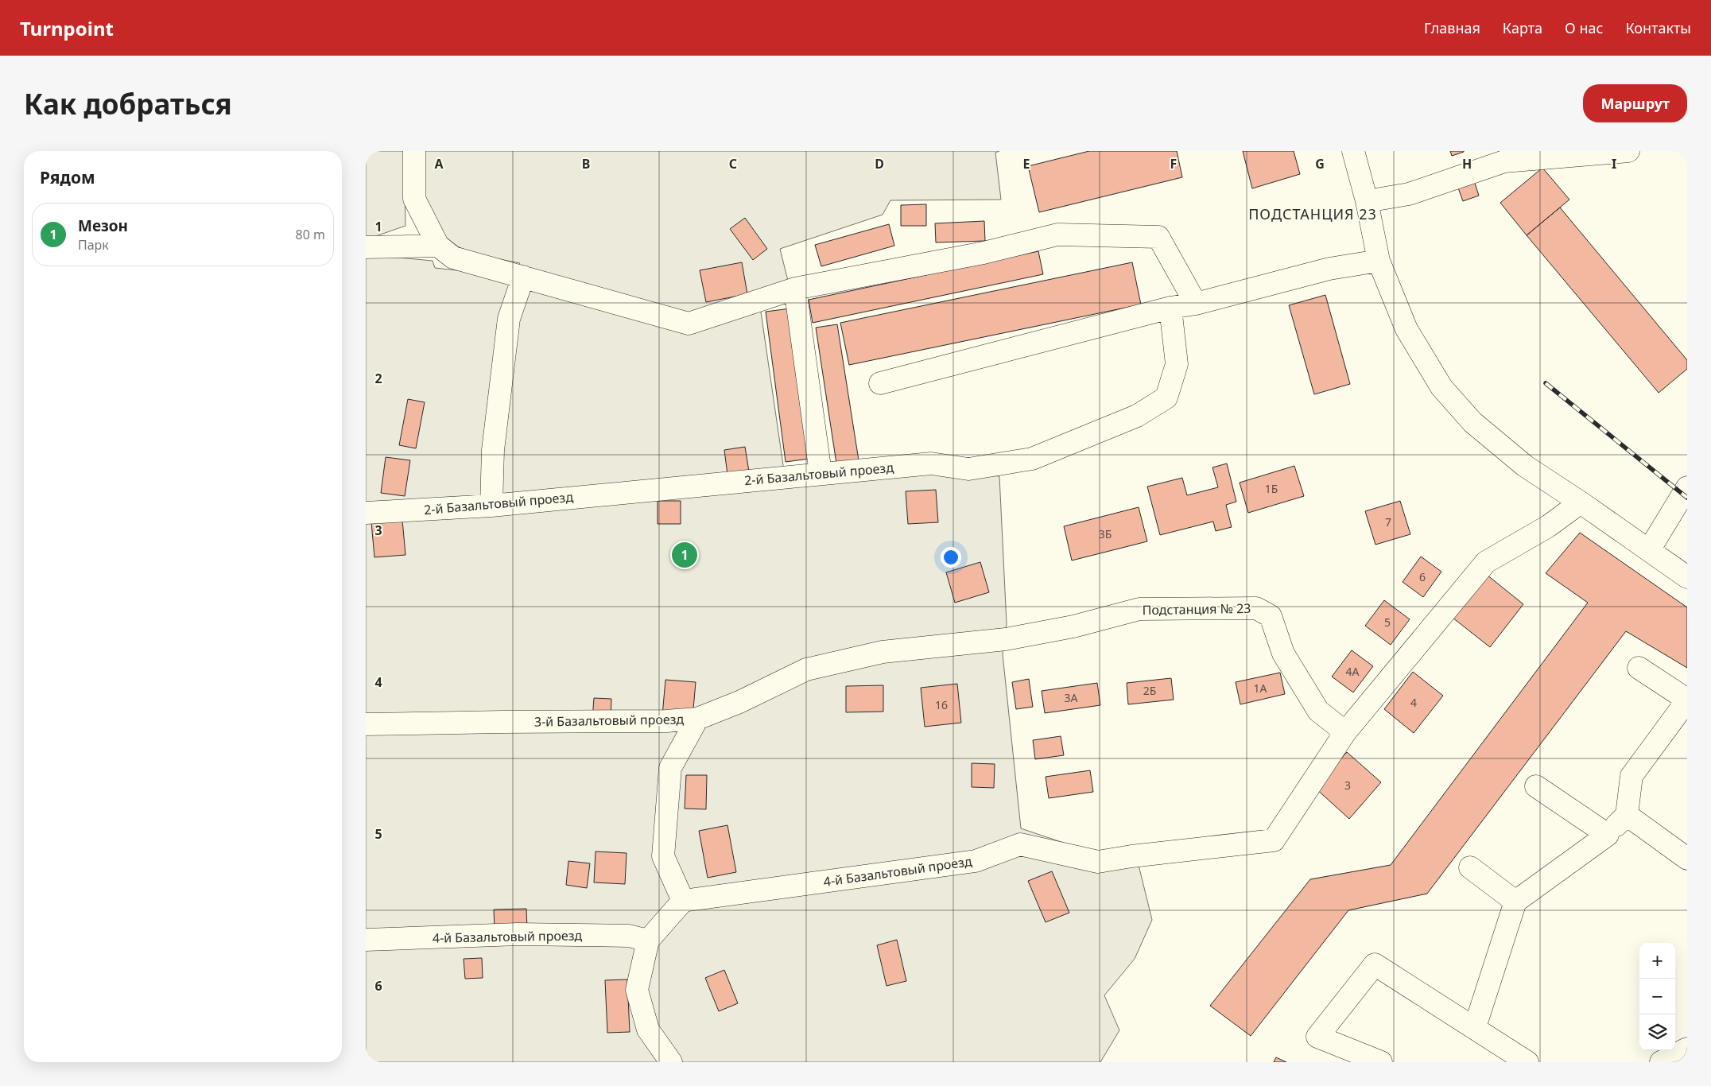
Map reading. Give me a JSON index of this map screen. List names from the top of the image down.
{
  "streets": {
    "street": [
      "2-й Базальтовый проезд",
      "Подстанция № 23",
      "3-й Базальтовый проезд",
      "4-й Базальтовый проезд"
    ]
  },
  "crossings": [
    ["Подстанция № 23", "3-й Базальтовый проезд"],
    ["Подстанция № 23", "4-й Базальтовый проезд"]
  ],
  "districts": ["ПОДСТАНЦИЯ 23"],
  "house_numbers": [
    "1Б",
    "7",
    "3Б",
    "6",
    "5",
    "4А",
    "1А",
    "2Б",
    "3А",
    "4",
    "16",
    "3"
  ],
  "page": {
    "header": "Turnpoint",
    "nav": [
      "Главная",
      "Карта",
      "О нас",
      "Контакты"
    ],
    "buttons": "Маршрут",
    "title": "Как добраться",
    "heading": "Рядом",
    "list": [
      {
        "mark": "1",
        "name": "Мезон",
        "note": "Парк",
        "value": "80 m"
      }
    ],
    "pins": "1",
    "map_buttons": ["+", "−"]
  },
  "grid": {
    "columns": [
      "A",
      "B",
      "C",
      "D",
      "E",
      "F",
      "G",
      "H",
      "I"
    ],
    "rows": [
      "1",
      "2",
      "3",
      "4",
      "5",
      "6"
    ]
  }
}
